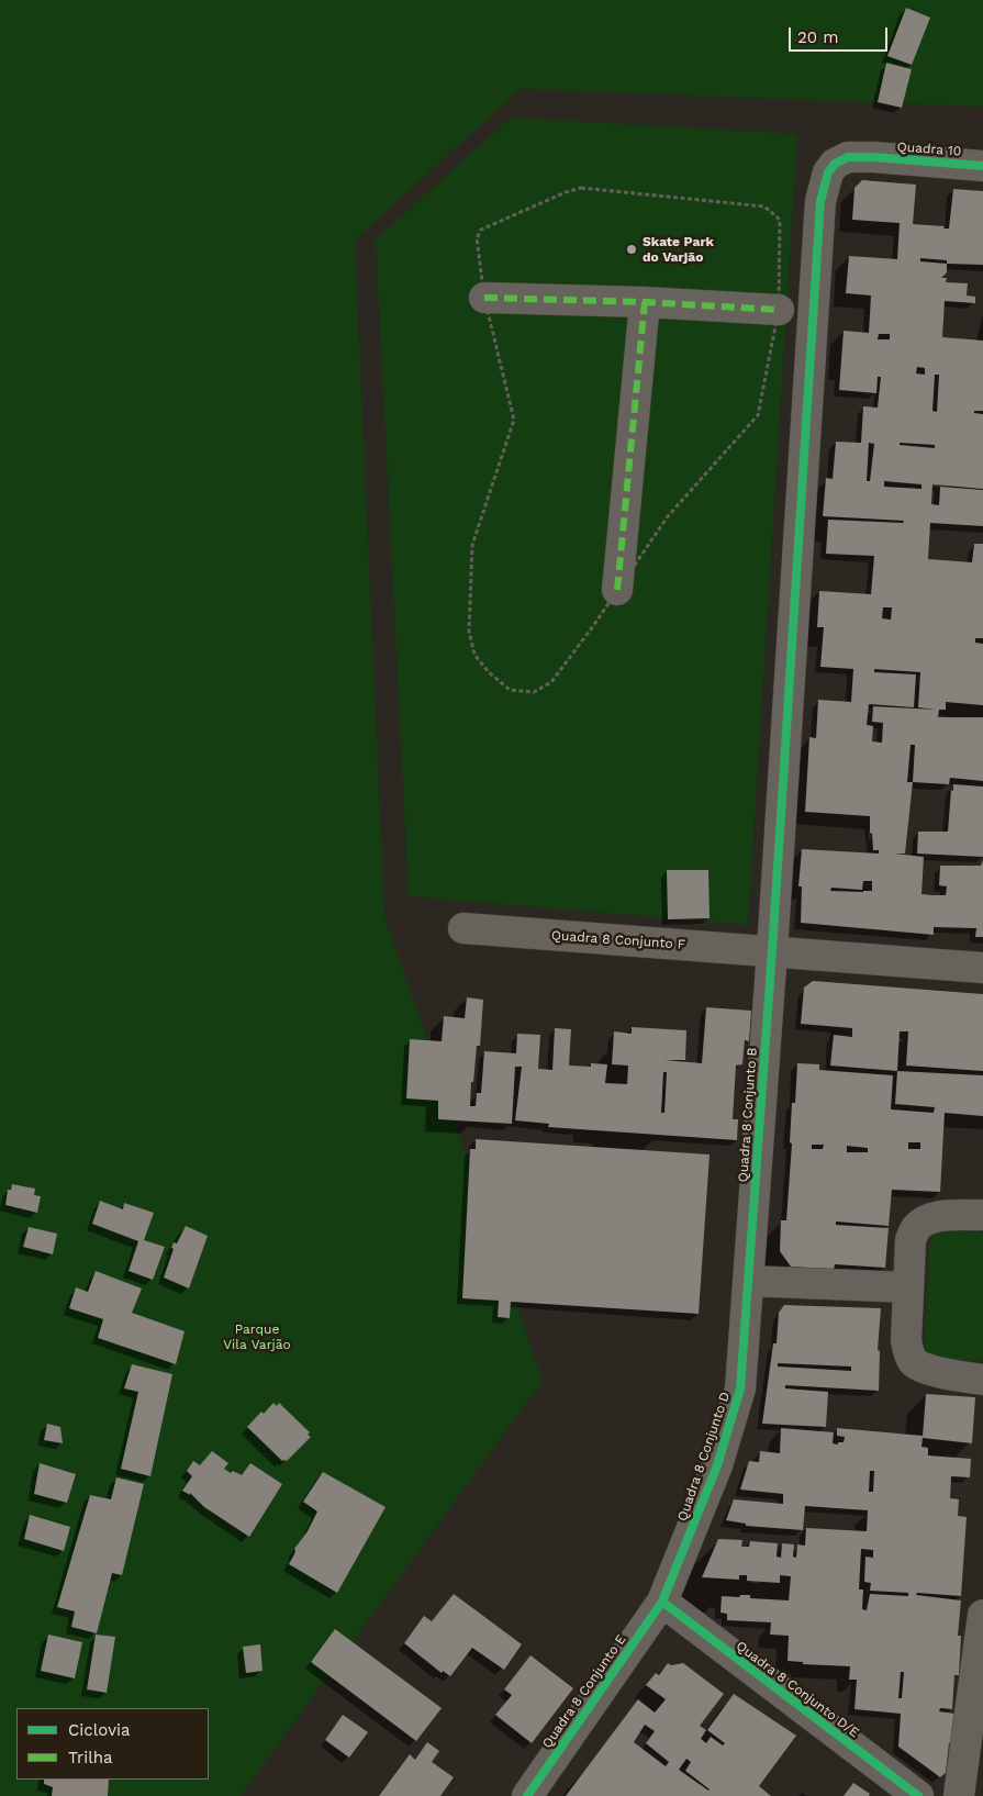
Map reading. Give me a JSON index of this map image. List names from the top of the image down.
{
  "streets": {
    "street": [
      "Quadra 10",
      "Quadra 8 Conjunto F",
      "Quadra 8 Conjunto B",
      "Quadra 8 Conjunto D",
      "Quadra 8 Conjunto D/E",
      "Quadra 8 Conjunto E"
    ]
  },
  "crossings": [
    ["Quadra 10", "Quadra 8 Conjunto F"],
    ["Quadra 10", "Quadra 8 Conjunto B"],
    ["Quadra 8 Conjunto F", "Quadra 8 Conjunto B"],
    ["Quadra 8 Conjunto B", "Quadra 8 Conjunto D"],
    ["Quadra 8 Conjunto D", "Quadra 8 Conjunto D/E"],
    ["Quadra 8 Conjunto D", "Quadra 8 Conjunto E"],
    ["Quadra 8 Conjunto D/E", "Quadra 8 Conjunto E"]
  ],
  "parks": ["Parque Vila Varjão"],
  "places": ["Skate Park do Varjão"],
  "legend": ["Ciclovia", "Trilha"],
  "scale_bar": "20 m"
}
